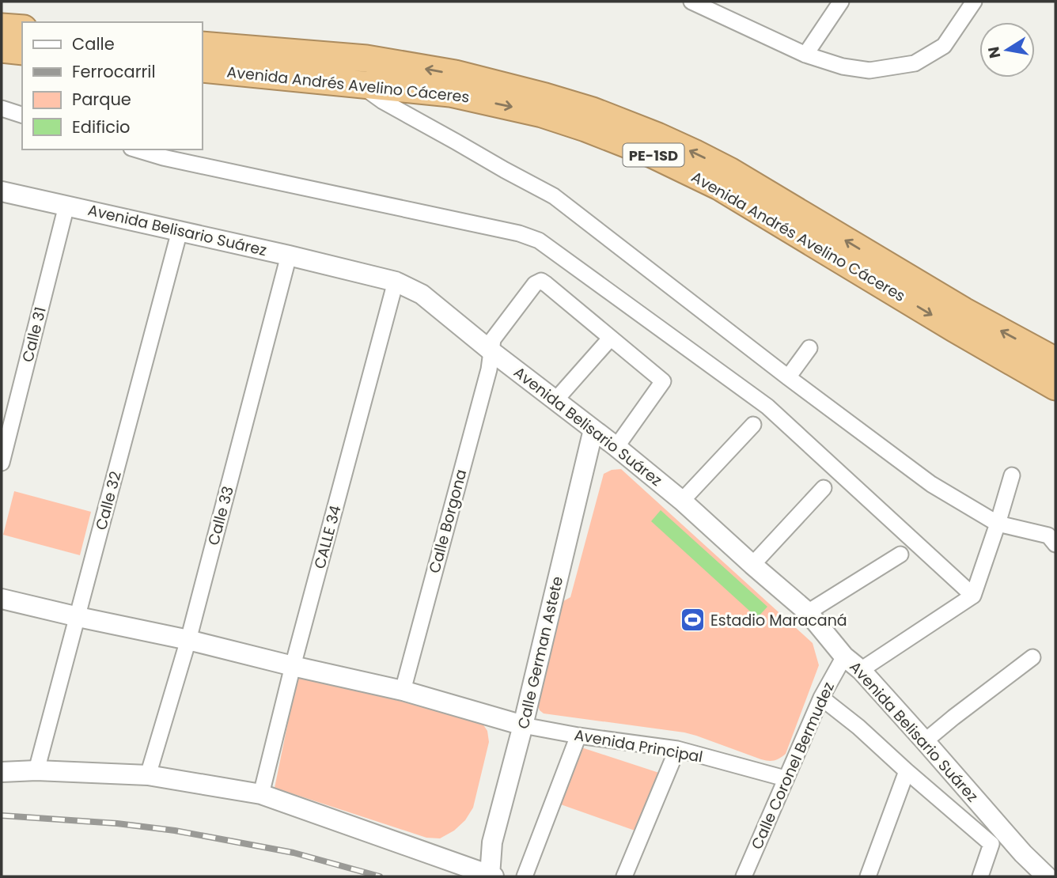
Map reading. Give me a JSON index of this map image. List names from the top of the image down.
{
  "streets": {
    "highway": ["Avenida Andrés Avelino Cáceres", "PE-1SD"],
    "street": [
      "Avenida Belisario Suárez",
      "Calle 31",
      "Calle 32",
      "Calle 33",
      "Calle Borgona",
      "CALLE 34",
      "Calle German Astete",
      "Avenida Principal",
      "Calle Coronel Bermudez"
    ]
  },
  "crossings": [
    ["Avenida Belisario Suárez", "Calle 31"],
    ["Avenida Belisario Suárez", "Calle 32"],
    ["Avenida Belisario Suárez", "Calle 33"],
    ["Avenida Belisario Suárez", "Calle Borgona"],
    ["Avenida Belisario Suárez", "CALLE 34"],
    ["Avenida Belisario Suárez", "Calle German Astete"],
    ["Avenida Belisario Suárez", "Calle Coronel Bermudez"],
    ["Calle German Astete", "Avenida Principal"],
    ["Avenida Principal", "Calle Coronel Bermudez"]
  ],
  "places": {
    "sports": ["Estadio Maracaná"]
  },
  "legend": [
    "Calle",
    "Ferrocarril",
    "Parque",
    "Edificio"
  ],
  "north": "left"
}
